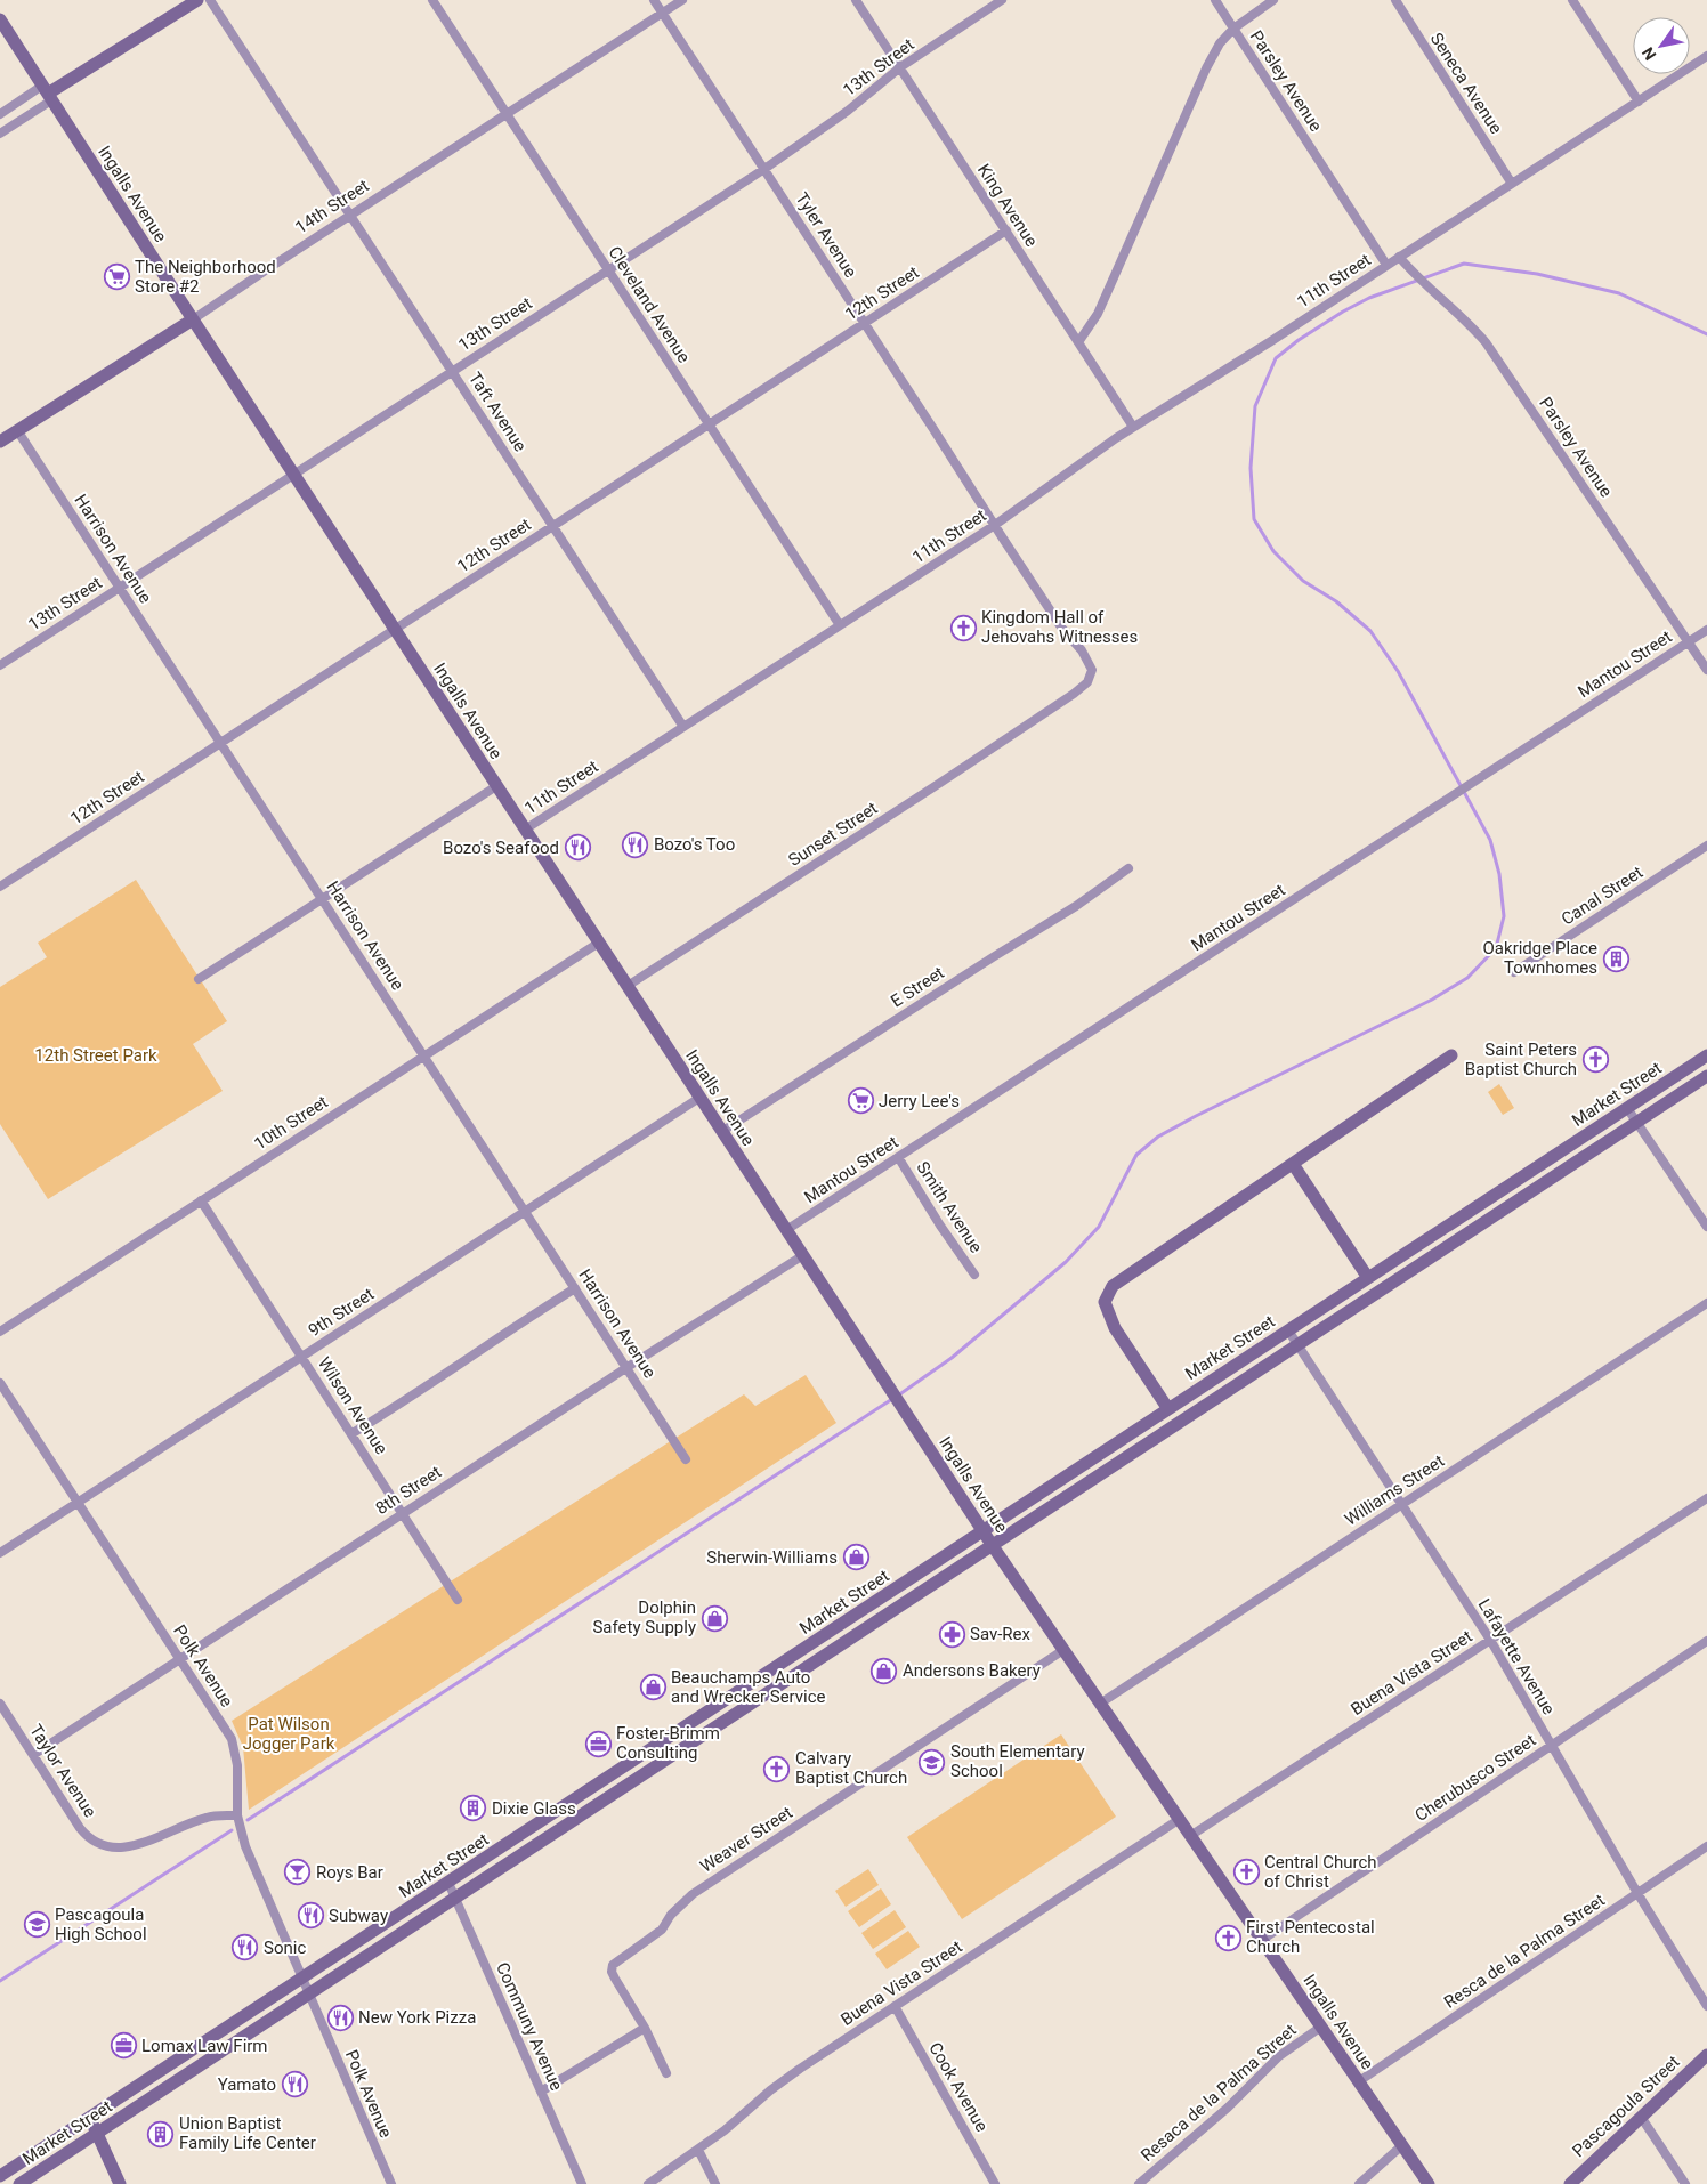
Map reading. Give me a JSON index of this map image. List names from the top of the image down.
{
  "streets": {
    "main road": [
      "Ingalls Avenue",
      "14th Street",
      "Market Street",
      "Pascagoula Street"
    ],
    "street": [
      "13th Street",
      "Parsley Avenue",
      "Seneca Avenue",
      "King Avenue",
      "Tyler Avenue",
      "11th Street",
      "12th Street",
      "Cleveland Avenue",
      "Taft Avenue",
      "Harrison Avenue",
      "Mantou Street",
      "Sunset Street",
      "Canal Street",
      "E Street",
      "10th Street",
      "Smith Avenue",
      "9th Street",
      "Wilson Avenue",
      "8th Street",
      "Williams Street",
      "Lafayette Avenue",
      "Polk Avenue",
      "Buena Vista Street",
      "Taylor Avenue",
      "Cherubusco Street",
      "Weaver Street",
      "Resca de la Palma Street",
      "Communy Avenue",
      "Cook Avenue",
      "Resaca de la Palma Street"
    ]
  },
  "crossings": [
    ["13th Street", "Ingalls Avenue"],
    ["13th Street", "King Avenue"],
    ["13th Street", "Tyler Avenue"],
    ["13th Street", "Cleveland Avenue"],
    ["13th Street", "Taft Avenue"],
    ["13th Street", "Harrison Avenue"],
    ["Parsley Avenue", "11th Street"],
    ["Parsley Avenue", "Mantou Street"],
    ["Ingalls Avenue", "14th Street"],
    ["Ingalls Avenue", "11th Street"],
    ["Ingalls Avenue", "12th Street"],
    ["Ingalls Avenue", "Mantou Street"],
    ["Ingalls Avenue", "Sunset Street"],
    ["Ingalls Avenue", "E Street"],
    ["Ingalls Avenue", "Market Street"],
    ["Ingalls Avenue", "10th Street"],
    ["Ingalls Avenue", "9th Street"],
    ["Ingalls Avenue", "8th Street"],
    ["Ingalls Avenue", "Williams Street"],
    ["Ingalls Avenue", "Buena Vista Street"],
    ["Ingalls Avenue", "Cherubusco Street"],
    ["Ingalls Avenue", "Weaver Street"],
    ["Ingalls Avenue", "Resca de la Palma Street"],
    ["Ingalls Avenue", "Resaca de la Palma Street"],
    ["King Avenue", "11th Street"],
    ["King Avenue", "12th Street"],
    ["14th Street", "Tyler Avenue"],
    ["14th Street", "Cleveland Avenue"],
    ["14th Street", "Taft Avenue"],
    ["14th Street", "Harrison Avenue"],
    ["Tyler Avenue", "11th Street"],
    ["Tyler Avenue", "12th Street"],
    ["Tyler Avenue", "Sunset Street"],
    ["11th Street", "Cleveland Avenue"],
    ["11th Street", "Taft Avenue"],
    ["12th Street", "Cleveland Avenue"],
    ["12th Street", "Taft Avenue"],
    ["12th Street", "Harrison Avenue"],
    ["Harrison Avenue", "10th Street"],
    ["Harrison Avenue", "9th Street"],
    ["Harrison Avenue", "8th Street"],
    ["Mantou Street", "Smith Avenue"],
    ["Market Street", "Lafayette Avenue"],
    ["Market Street", "Polk Avenue"],
    ["Market Street", "Communy Avenue"],
    ["10th Street", "Wilson Avenue"],
    ["9th Street", "Wilson Avenue"],
    ["9th Street", "Polk Avenue"],
    ["Wilson Avenue", "8th Street"],
    ["8th Street", "Polk Avenue"],
    ["8th Street", "Taylor Avenue"],
    ["Williams Street", "Lafayette Avenue"],
    ["Lafayette Avenue", "Buena Vista Street"],
    ["Lafayette Avenue", "Cherubusco Street"],
    ["Lafayette Avenue", "Resca de la Palma Street"],
    ["Polk Avenue", "Taylor Avenue"],
    ["Buena Vista Street", "Cook Avenue"]
  ],
  "parks": ["12th Street Park", "Pat Wilson Jogger Park"],
  "places": {
    "supermarket": ["The Neighborhood Store #2", "Jerry Lee's"],
    "church": [
      "Kingdom Hall of Jehovahs Witnesses",
      "Saint Peters Baptist Church",
      "Calvary Baptist Church",
      "Central Church of Christ",
      "First Pentecostal Church"
    ],
    "restaurant": [
      "Bozo's Too",
      "Bozo's Seafood",
      "Subway",
      "Sonic",
      "New York Pizza",
      "Yamato"
    ],
    "building": ["Oakridge Place Townhomes", "Dixie Glass", "Union Baptist Family Life Center"],
    "shop": [
      "Sherwin-Williams",
      "Dolphin Safety Supply",
      "Andersons Bakery",
      "Beauchamps Auto and Wrecker Service"
    ],
    "pharmacy": ["Sav-Rex"],
    "office": ["Foster-Brimm Consulting", "Lomax Law Firm"],
    "school or university": ["South Elementary School", "Pascagoula High School"],
    "bar": ["Roys Bar"]
  },
  "north": "bottom left"
}
